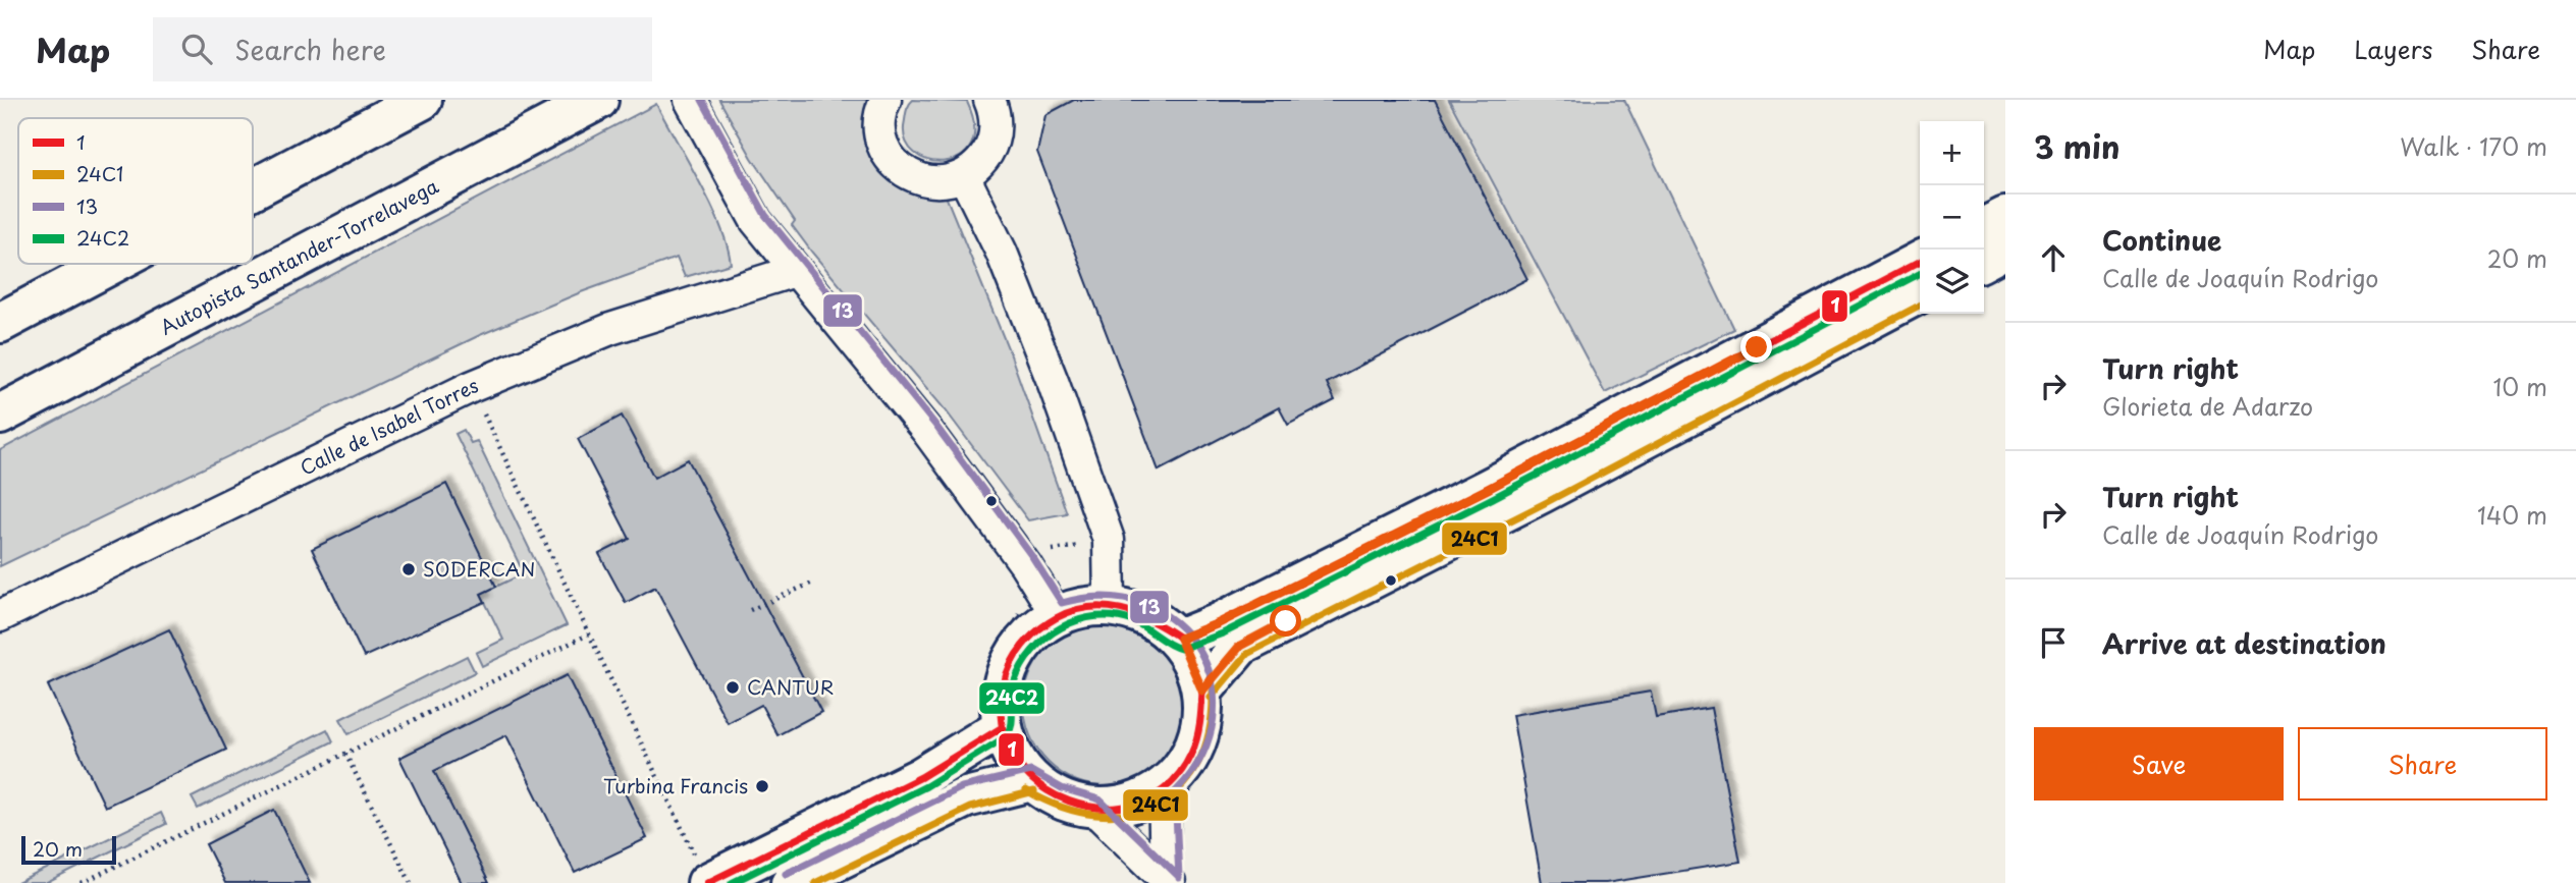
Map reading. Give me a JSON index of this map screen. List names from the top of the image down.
{
  "streets": {
    "main road": ["Autopista Santander-Torrelavega"],
    "street": ["Calle de Isabel Torres"]
  },
  "places": ["SODERCAN", "CANTUR", "Turbina Francis"],
  "lines": [
    "transit line 13",
    "transit line 1",
    "transit line 24C2",
    "transit line 24C1"
  ],
  "legend": [
    "1",
    "24C1",
    "13",
    "24C2"
  ],
  "scale_bar": "20 m",
  "page": {
    "header": "Map",
    "search": "Search here",
    "nav": ["Map", "Layers", "Share"],
    "heading": ["3 min", "Walk · 170 m"],
    "map_buttons": ["+", "−"],
    "list": [
      ["Continue", "Calle de Joaquín Rodrigo", "20 m"],
      ["Turn right", "Glorieta de Adarzo", "10 m"],
      ["Turn right", "Calle de Joaquín Rodrigo", "140 m"],
      "Arrive at destination"
    ],
    "buttons": ["Save", "Share"],
    "scale": "20 m"
  }
}
